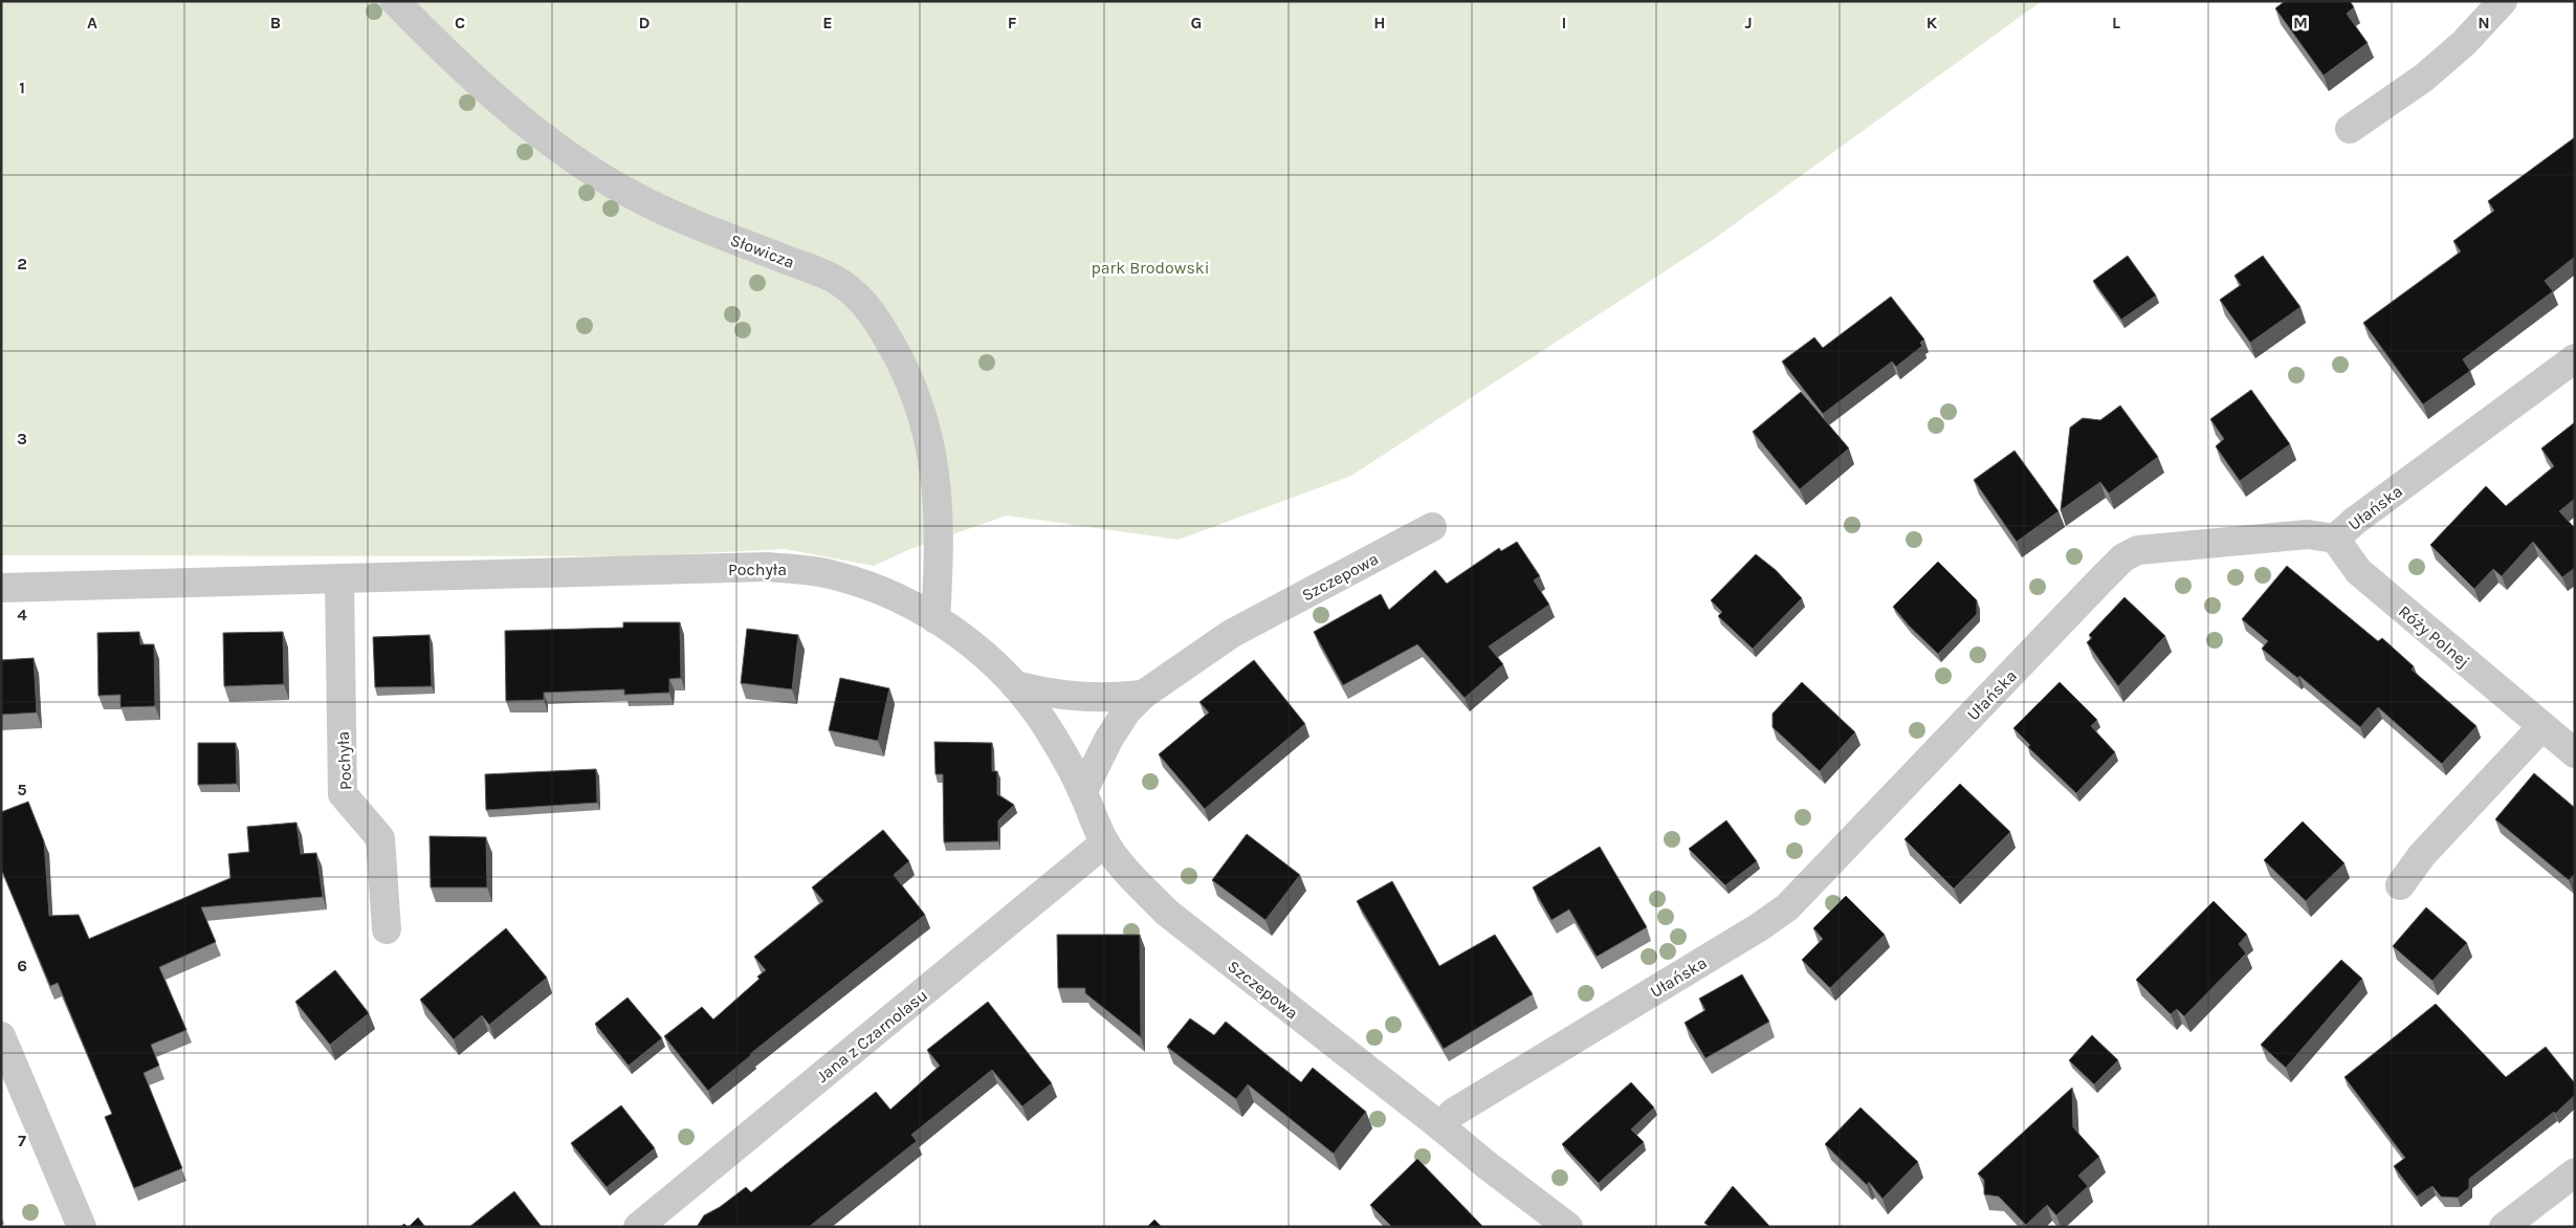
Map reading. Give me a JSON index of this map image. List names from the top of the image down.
{
  "streets": {
    "street": [
      "Słowicza",
      "Ułańska",
      "Pochyła",
      "Szczepowa",
      "Róży Polnej",
      "Jana z Czarnolasu"
    ]
  },
  "crossings": [
    ["Słowicza", "Pochyła"],
    ["Ułańska", "Szczepowa"],
    ["Ułańska", "Róży Polnej"],
    ["Pochyła", "Szczepowa"],
    ["Szczepowa", "Jana z Czarnolasu"]
  ],
  "parks": ["park Brodowski"],
  "grid": {
    "columns": [
      "A",
      "B",
      "C",
      "D",
      "E",
      "F",
      "G",
      "H",
      "I",
      "J",
      "K",
      "L",
      "M",
      "N"
    ],
    "rows": [
      "1",
      "2",
      "3",
      "4",
      "5",
      "6",
      "7"
    ]
  }
}
